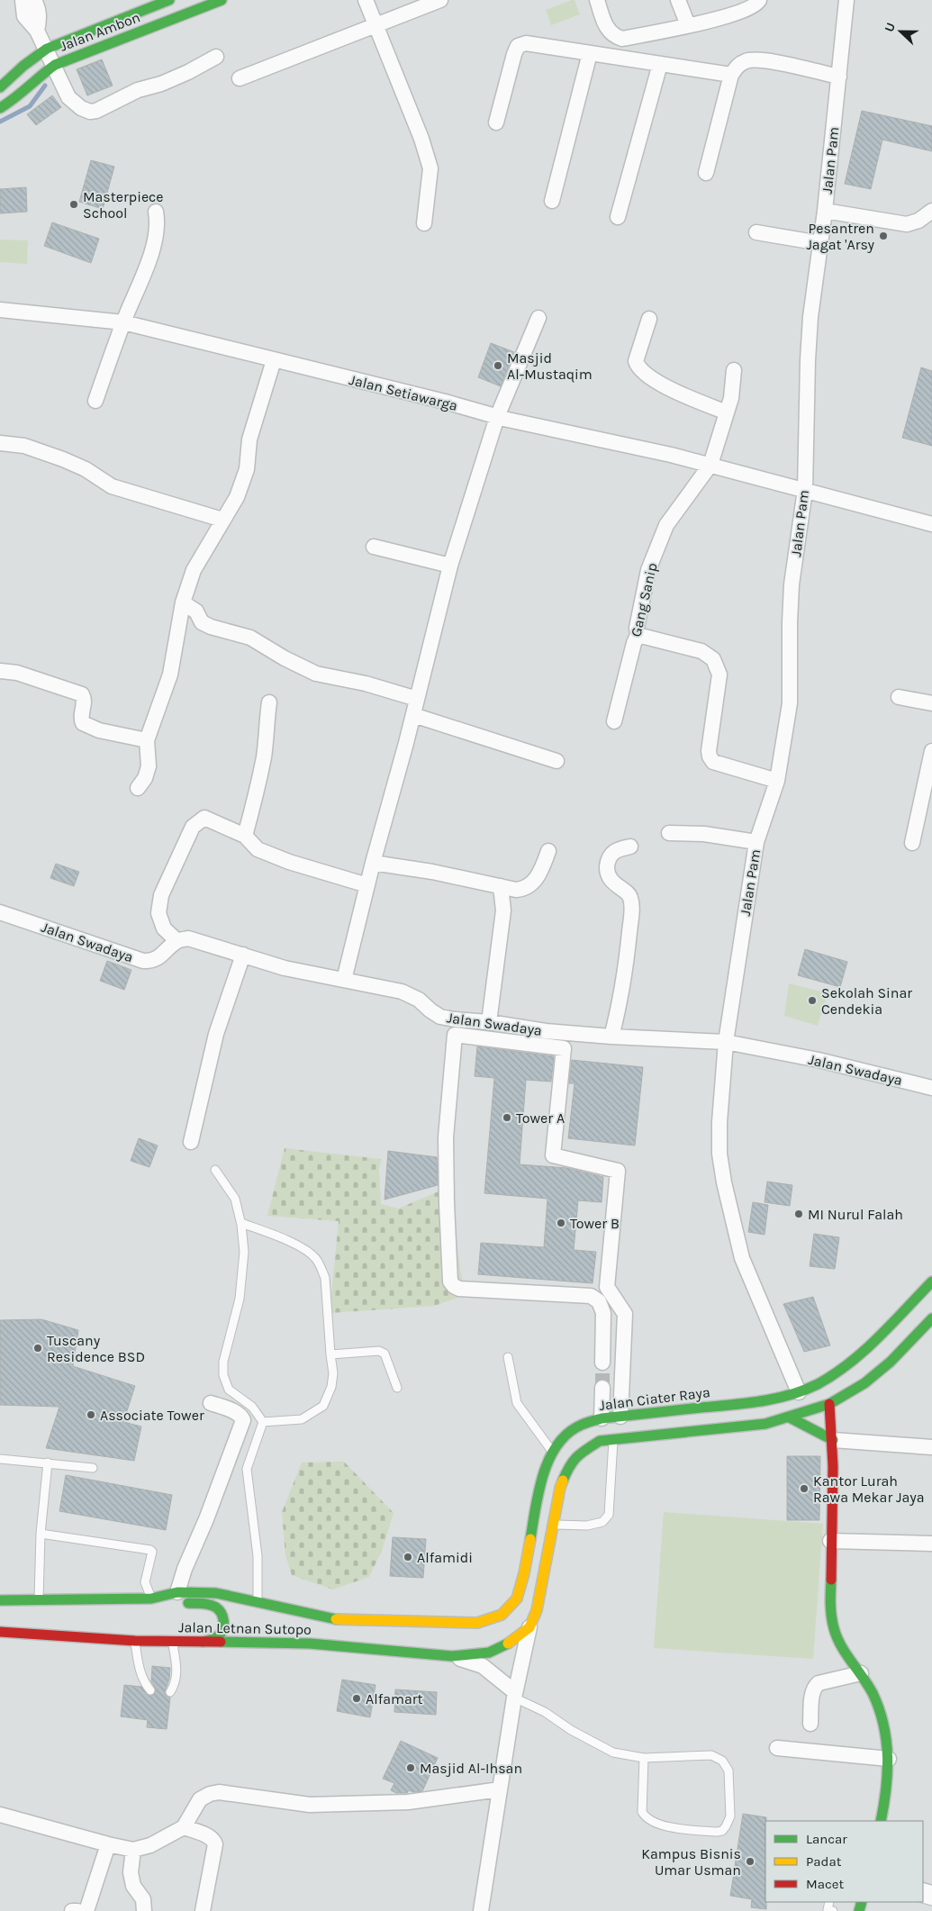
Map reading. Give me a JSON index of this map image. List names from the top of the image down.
{
  "streets": {
    "main road": ["Jalan Ambon", "Jalan Ciater Raya", "Jalan Letnan Sutopo"],
    "street": [
      "Jalan Pam",
      "Jalan Setiawarga",
      "Gang Sanip",
      "Jalan Swadaya"
    ]
  },
  "crossings": [
    ["Jalan Pam", "Jalan Setiawarga"],
    ["Jalan Pam", "Jalan Swadaya"],
    ["Jalan Pam", "Jalan Ciater Raya"],
    ["Jalan Setiawarga", "Gang Sanip"],
    ["Jalan Ciater Raya", "Jalan Letnan Sutopo"]
  ],
  "places": [
    "Masterpiece School",
    "Pesantren Jagat 'Arsy",
    "Masjid Al-Mustaqim",
    "Sekolah Sinar Cendekia",
    "Tower A",
    "MI Nurul Falah",
    "Tower B",
    "Tuscany Residence BSD",
    "Associate Tower",
    "Kantor Lurah Rawa Mekar Jaya",
    "Alfamidi",
    "Alfamart",
    "Masjid Al-Ihsan",
    "Kampus Bisnis Umar Usman"
  ],
  "legend": ["Lancar", "Padat", "Macet"],
  "north": "left"
}
